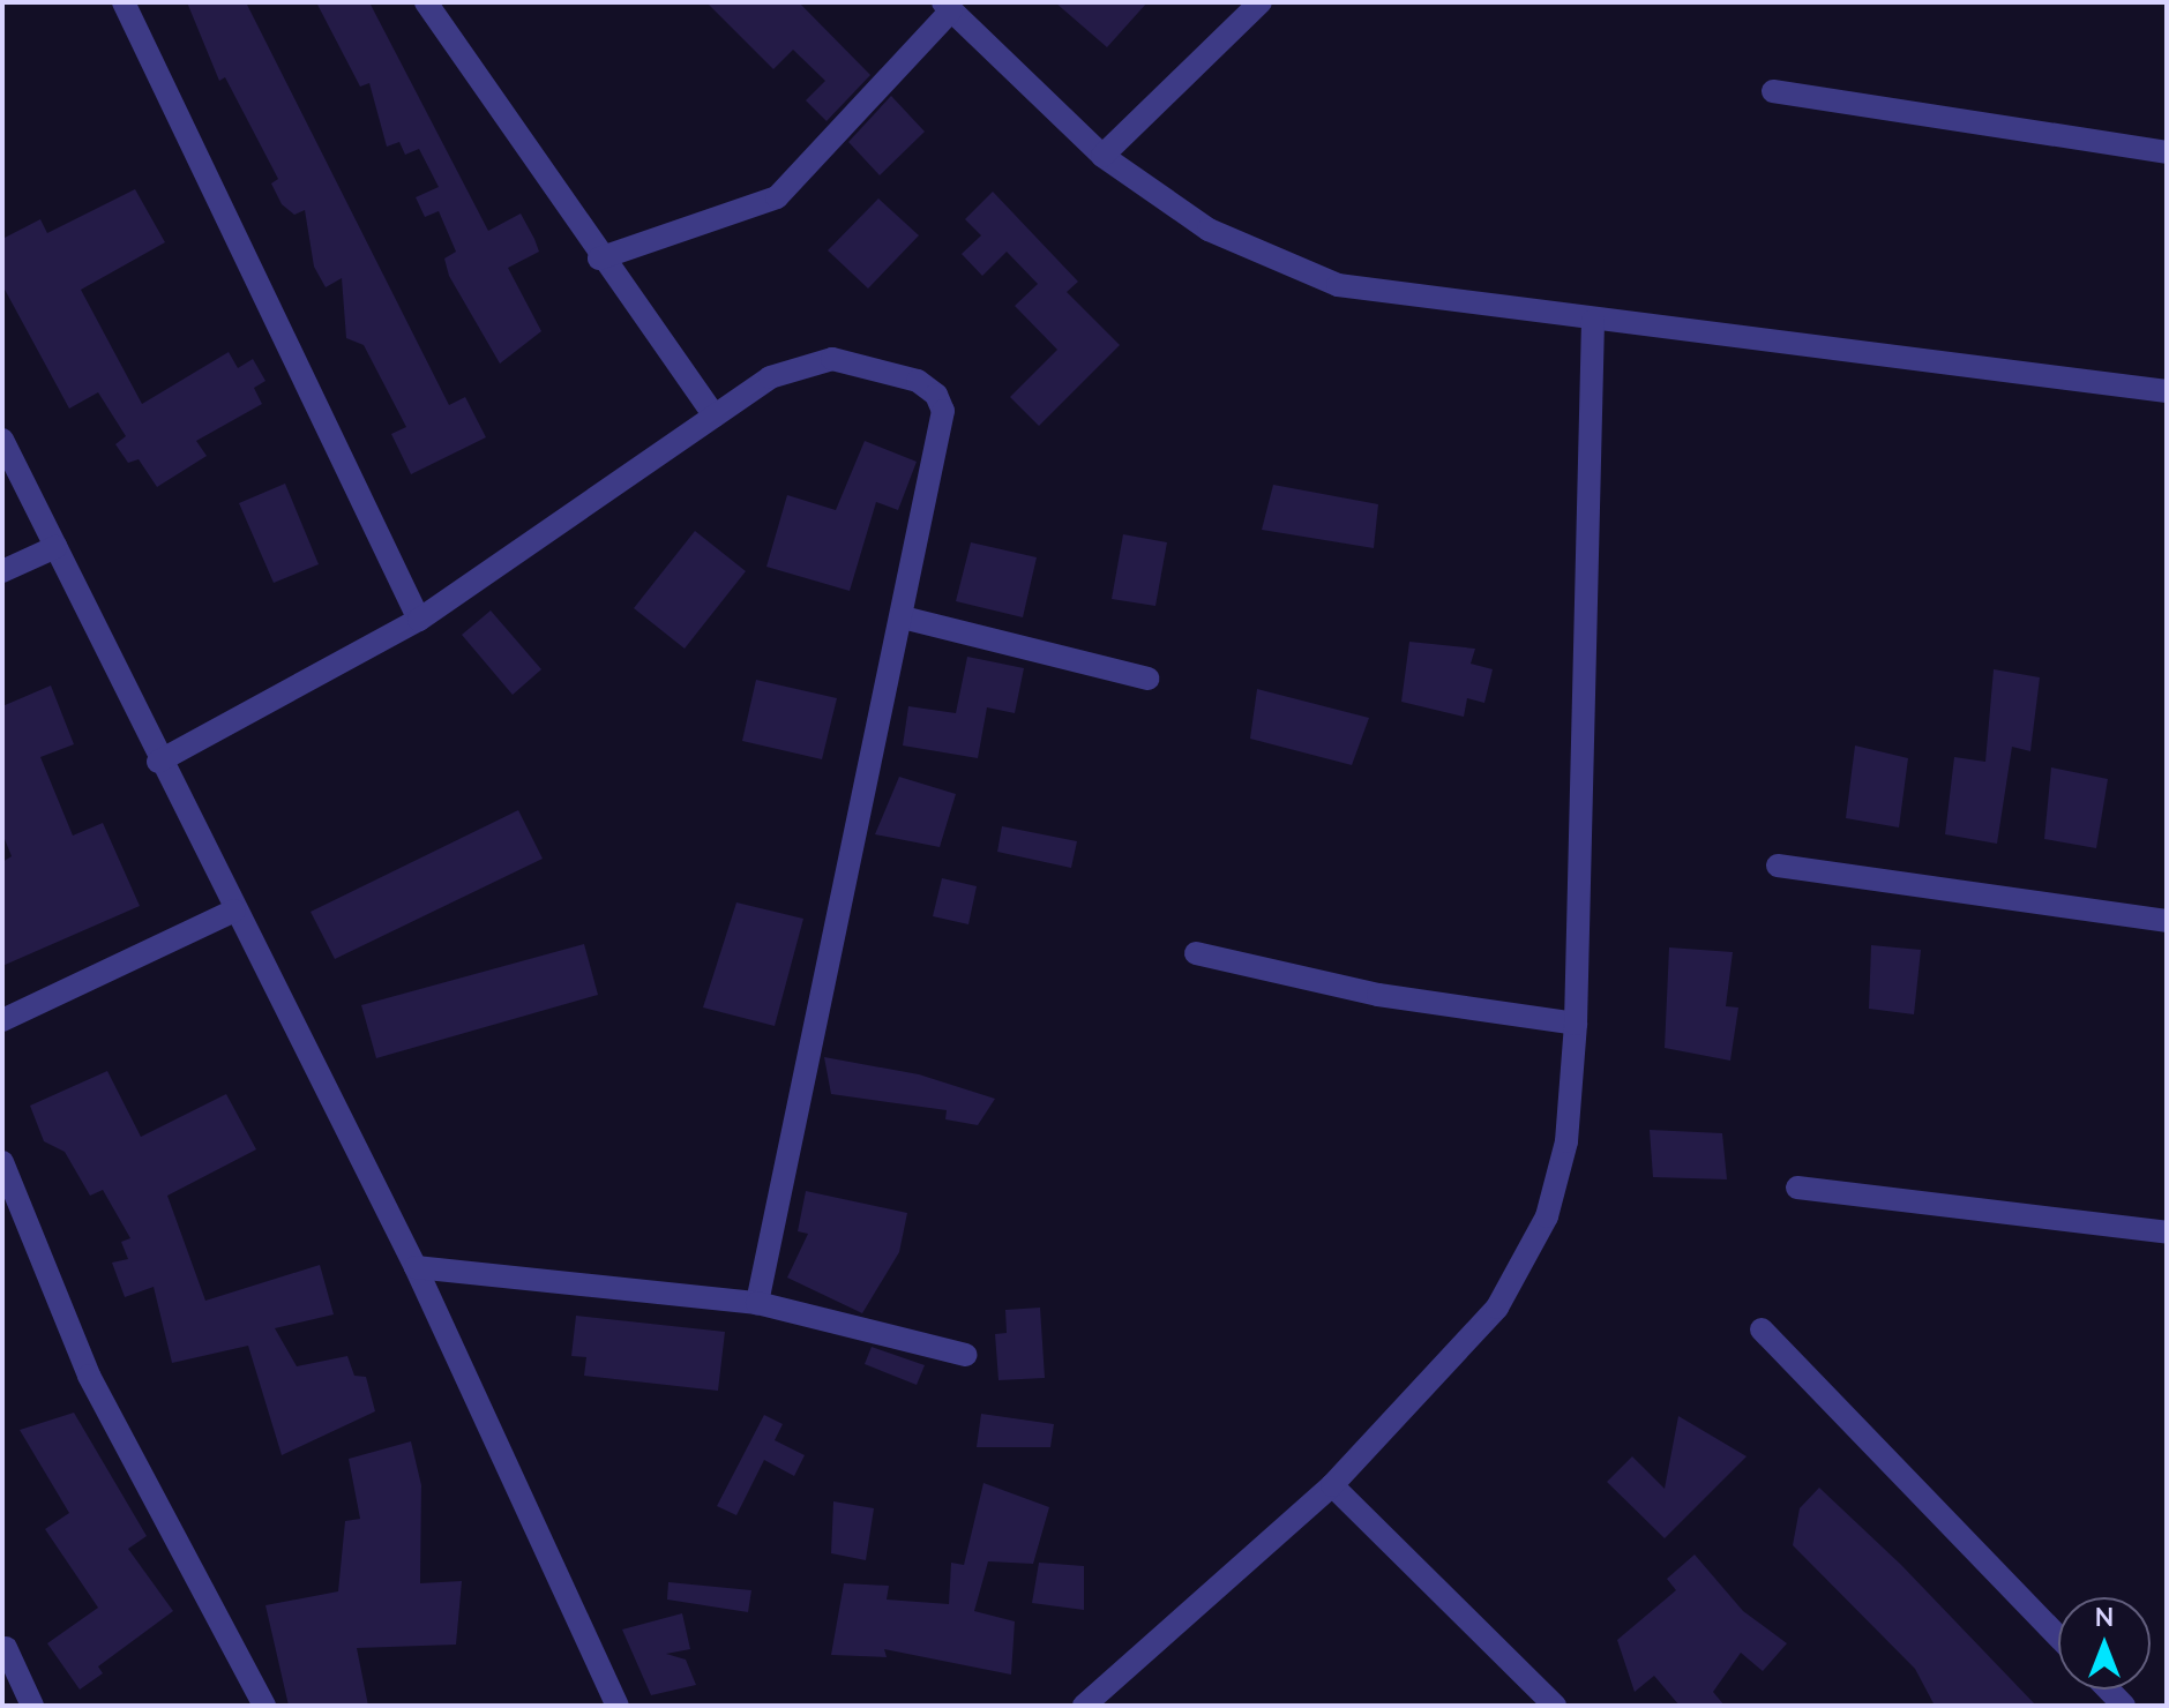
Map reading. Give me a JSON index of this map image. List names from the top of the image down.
{
  "north": "top"
}
